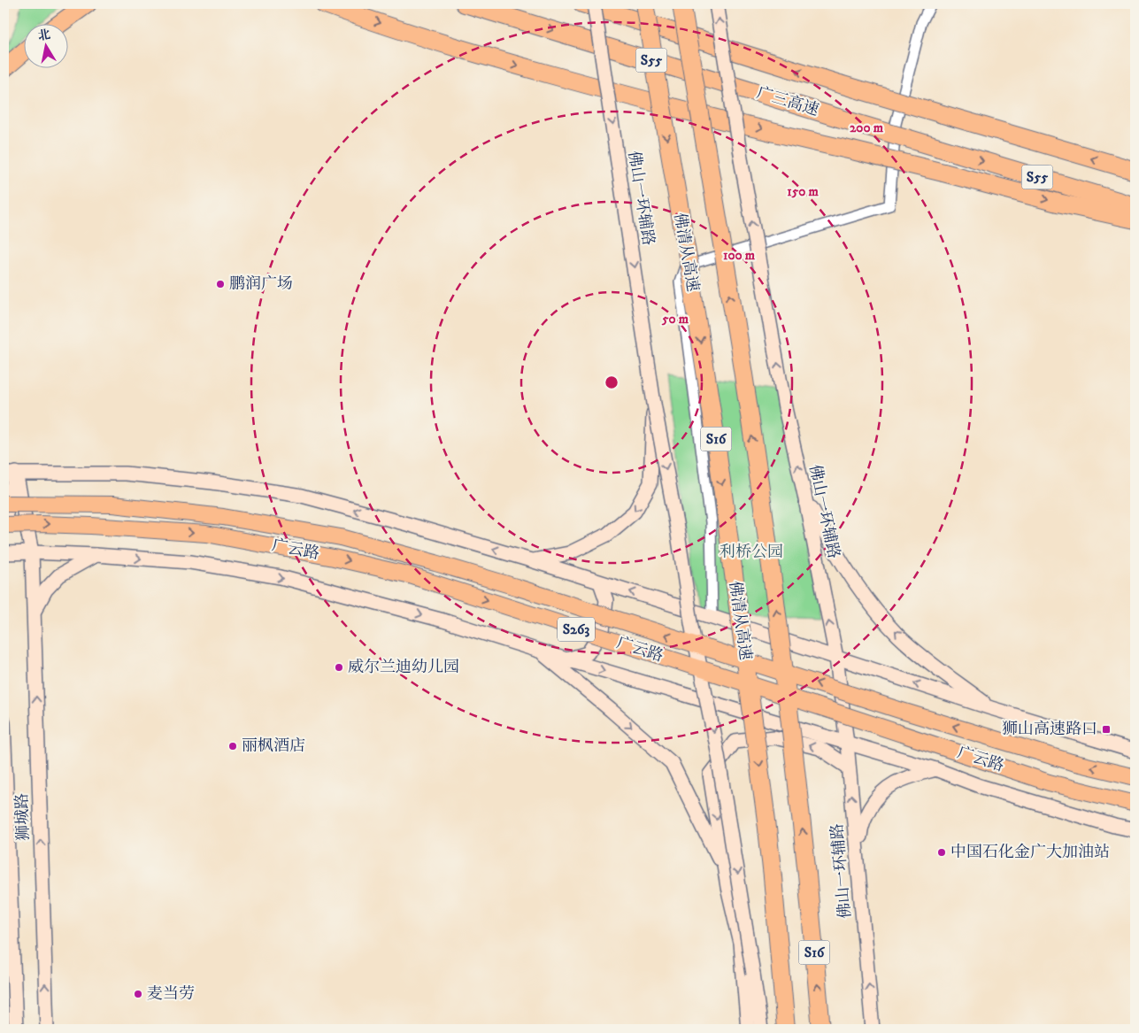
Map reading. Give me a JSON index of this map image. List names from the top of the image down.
{
  "streets": {
    "highway": [
      "S55",
      "广三高速",
      "佛清从高速",
      "S16"
    ],
    "main road": [
      "佛山一环辅路",
      "广云路",
      "S263",
      "狮城路"
    ]
  },
  "crossings": [
    ["佛山一环辅路", "广云路"],
    ["广云路", "狮城路"]
  ],
  "parks": ["利桥公园"],
  "places": {
    "other": [
      "鹏润广场",
      "威尔兰迪幼儿园",
      "丽枫酒店",
      "中国石化金广大加油站",
      "麦当劳"
    ],
    "transit": ["狮山高速路口"]
  },
  "north": "top",
  "rings": [
    "200 m",
    "150 m",
    "100 m",
    "50 m"
  ]
}
